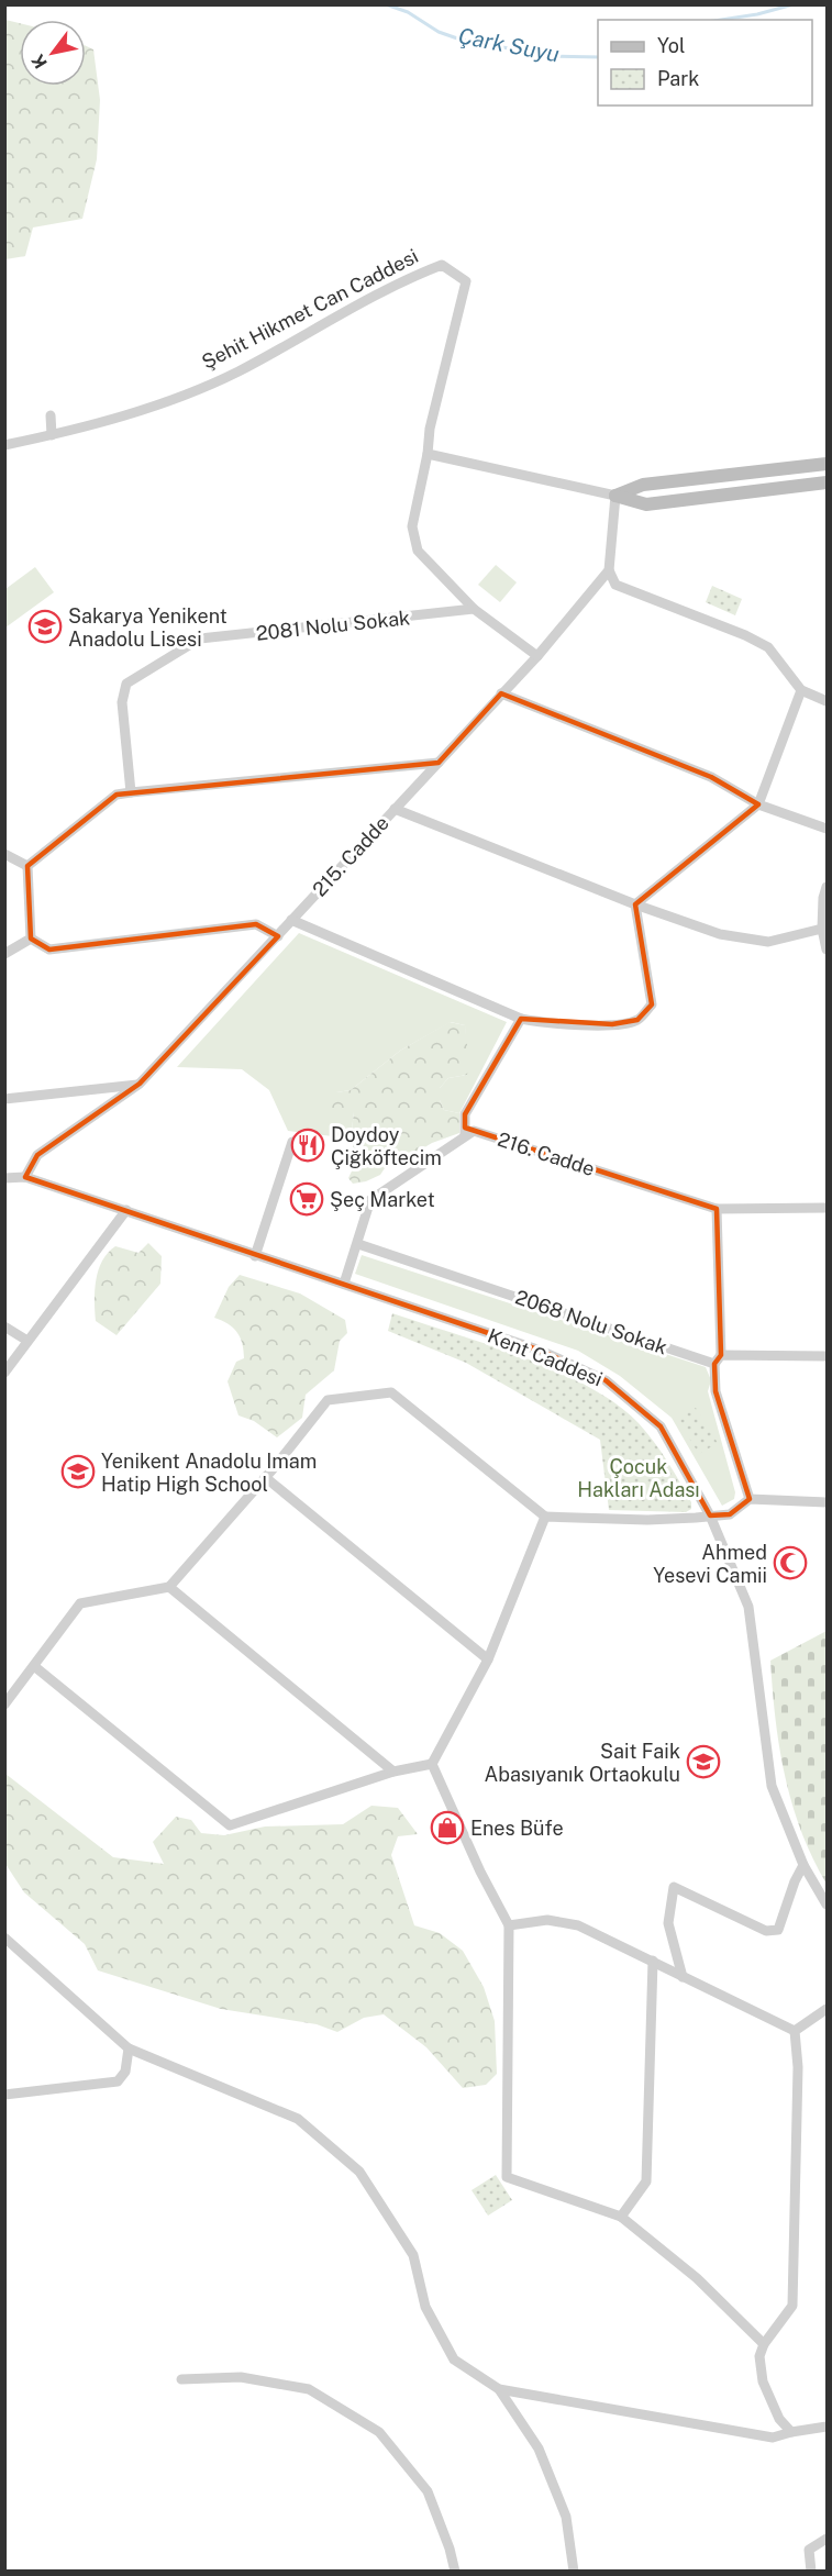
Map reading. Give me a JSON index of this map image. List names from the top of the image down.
{
  "streets": {
    "street": [
      "Şehit Hikmet Can Caddesi",
      "2081 Nolu Sokak",
      "215. Cadde",
      "216. Cadde",
      "2068 Nolu Sokak",
      "Kent Caddesi"
    ]
  },
  "crossings": [
    ["215. Cadde", "Kent Caddesi"]
  ],
  "water": ["Çark Suyu"],
  "parks": ["Çocuk Hakları Adası"],
  "places": {
    "school or university": ["Sakarya Yenikent Anadolu Lisesi", "Yenikent Anadolu Imam Hatip High School", "Sait Faik Abasıyanık Ortaokulu"],
    "restaurant": ["Doydoy Çiğköftecim"],
    "supermarket": ["Şeç Market"],
    "mosque": ["Ahmed Yesevi Camii"],
    "shop": ["Enes Büfe"]
  },
  "legend": ["Yol", "Park"],
  "north": "bottom left"
}
